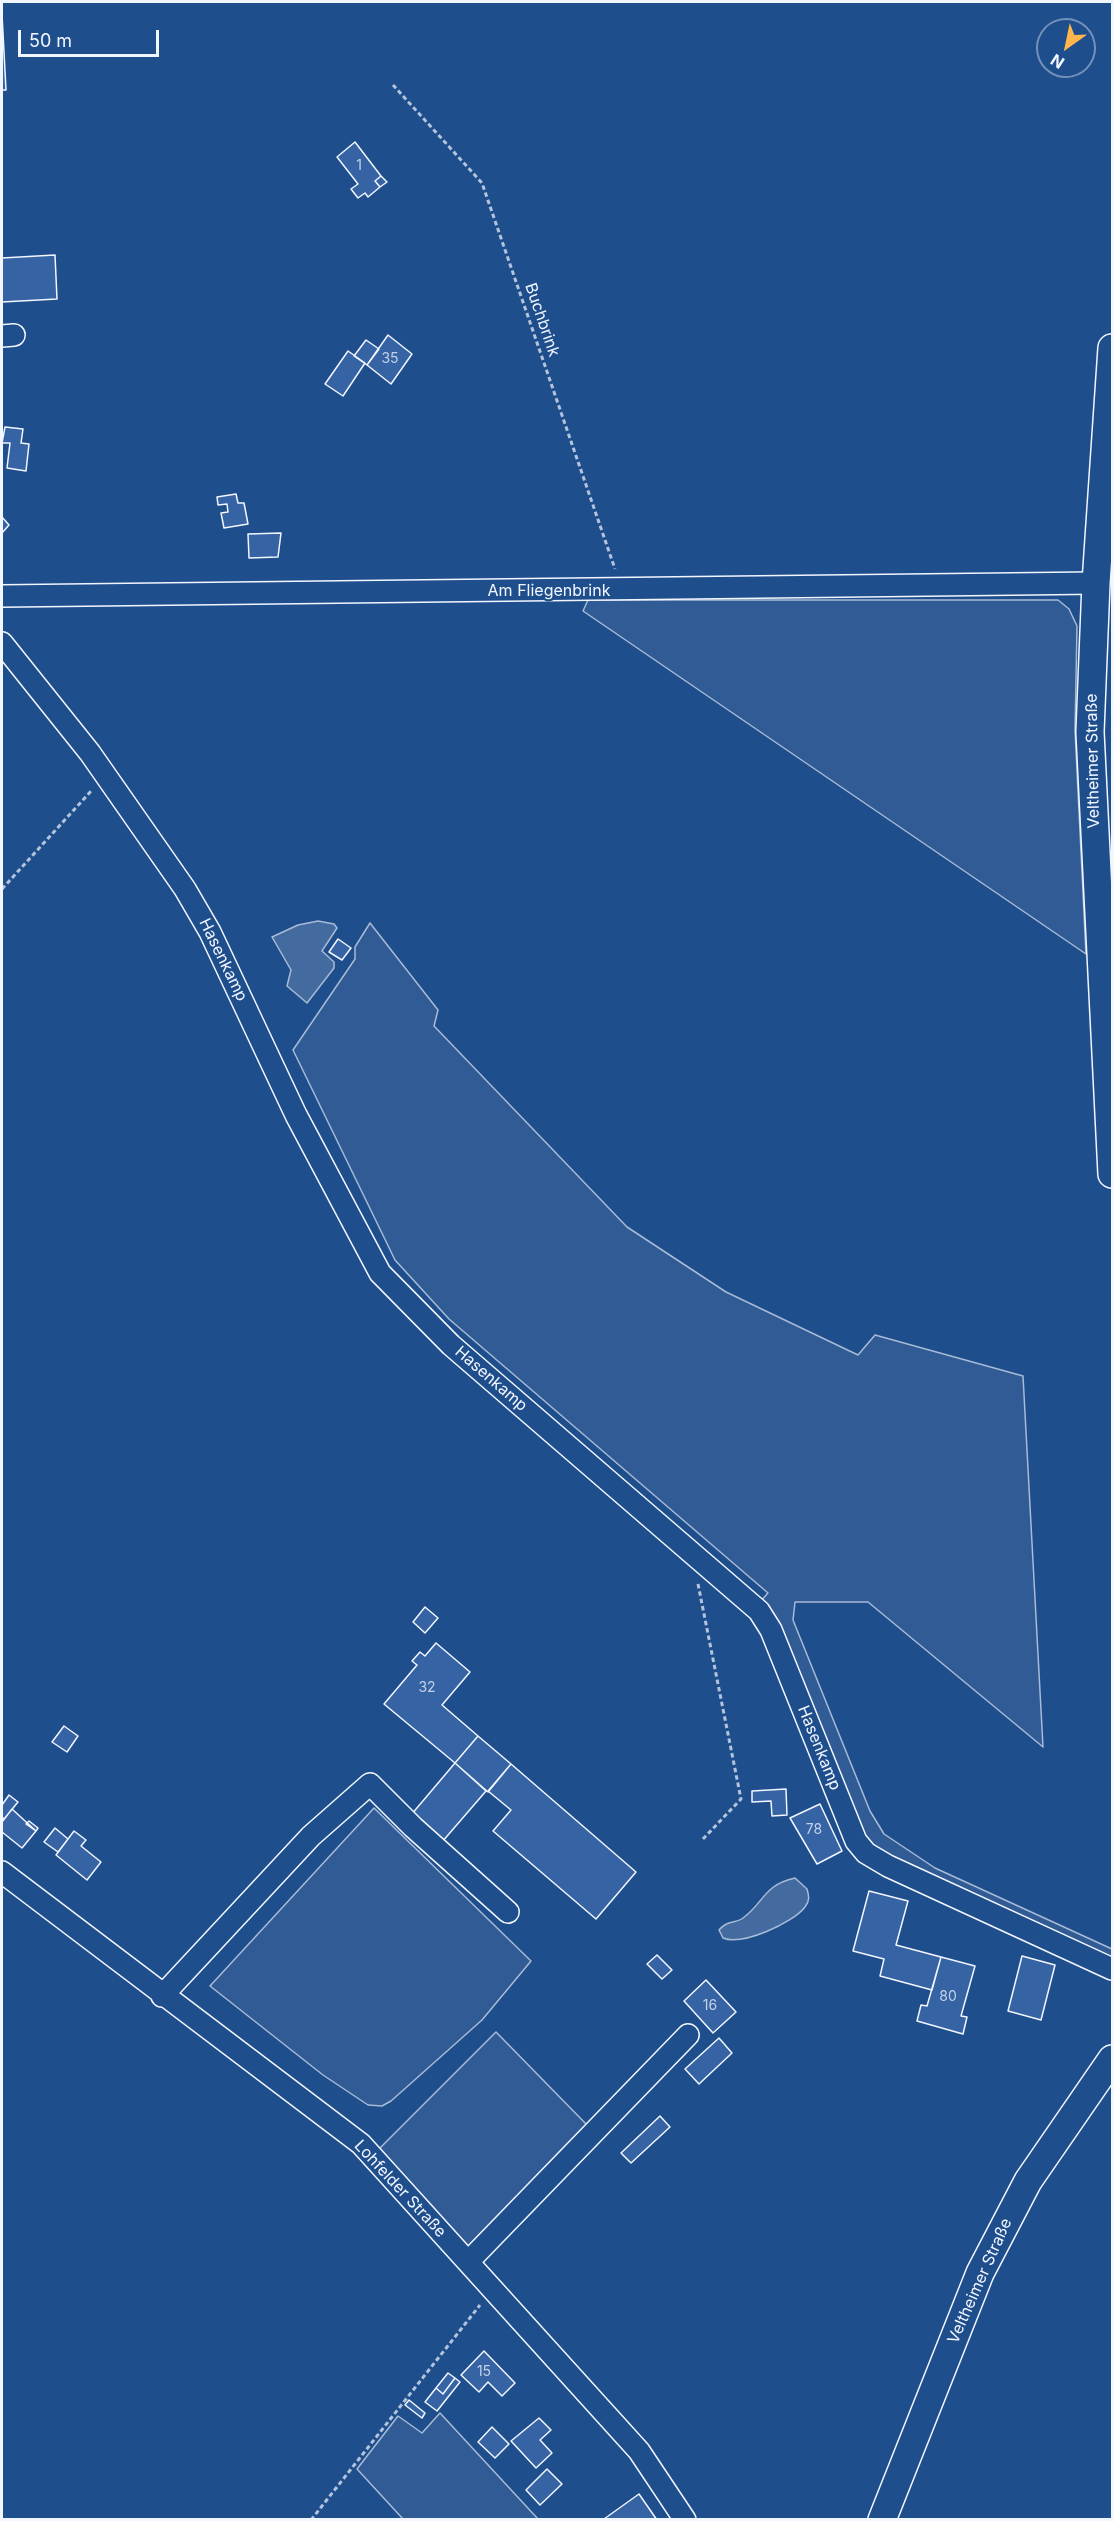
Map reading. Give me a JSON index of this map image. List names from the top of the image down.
{
  "streets": {
    "main road": ["Veltheimer Straße"],
    "street": ["Am Fliegenbrink", "Hasenkamp", "Lohfelder Straße"],
    "path": ["Buchbrink"]
  },
  "crossings": [
    ["Buchbrink", "Am Fliegenbrink"],
    ["Am Fliegenbrink", "Veltheimer Straße"]
  ],
  "house_numbers": [
    "1",
    "35",
    "32",
    "78",
    "80",
    "16",
    "15"
  ],
  "scale_bar": "50 m",
  "north": "bottom left"
}
